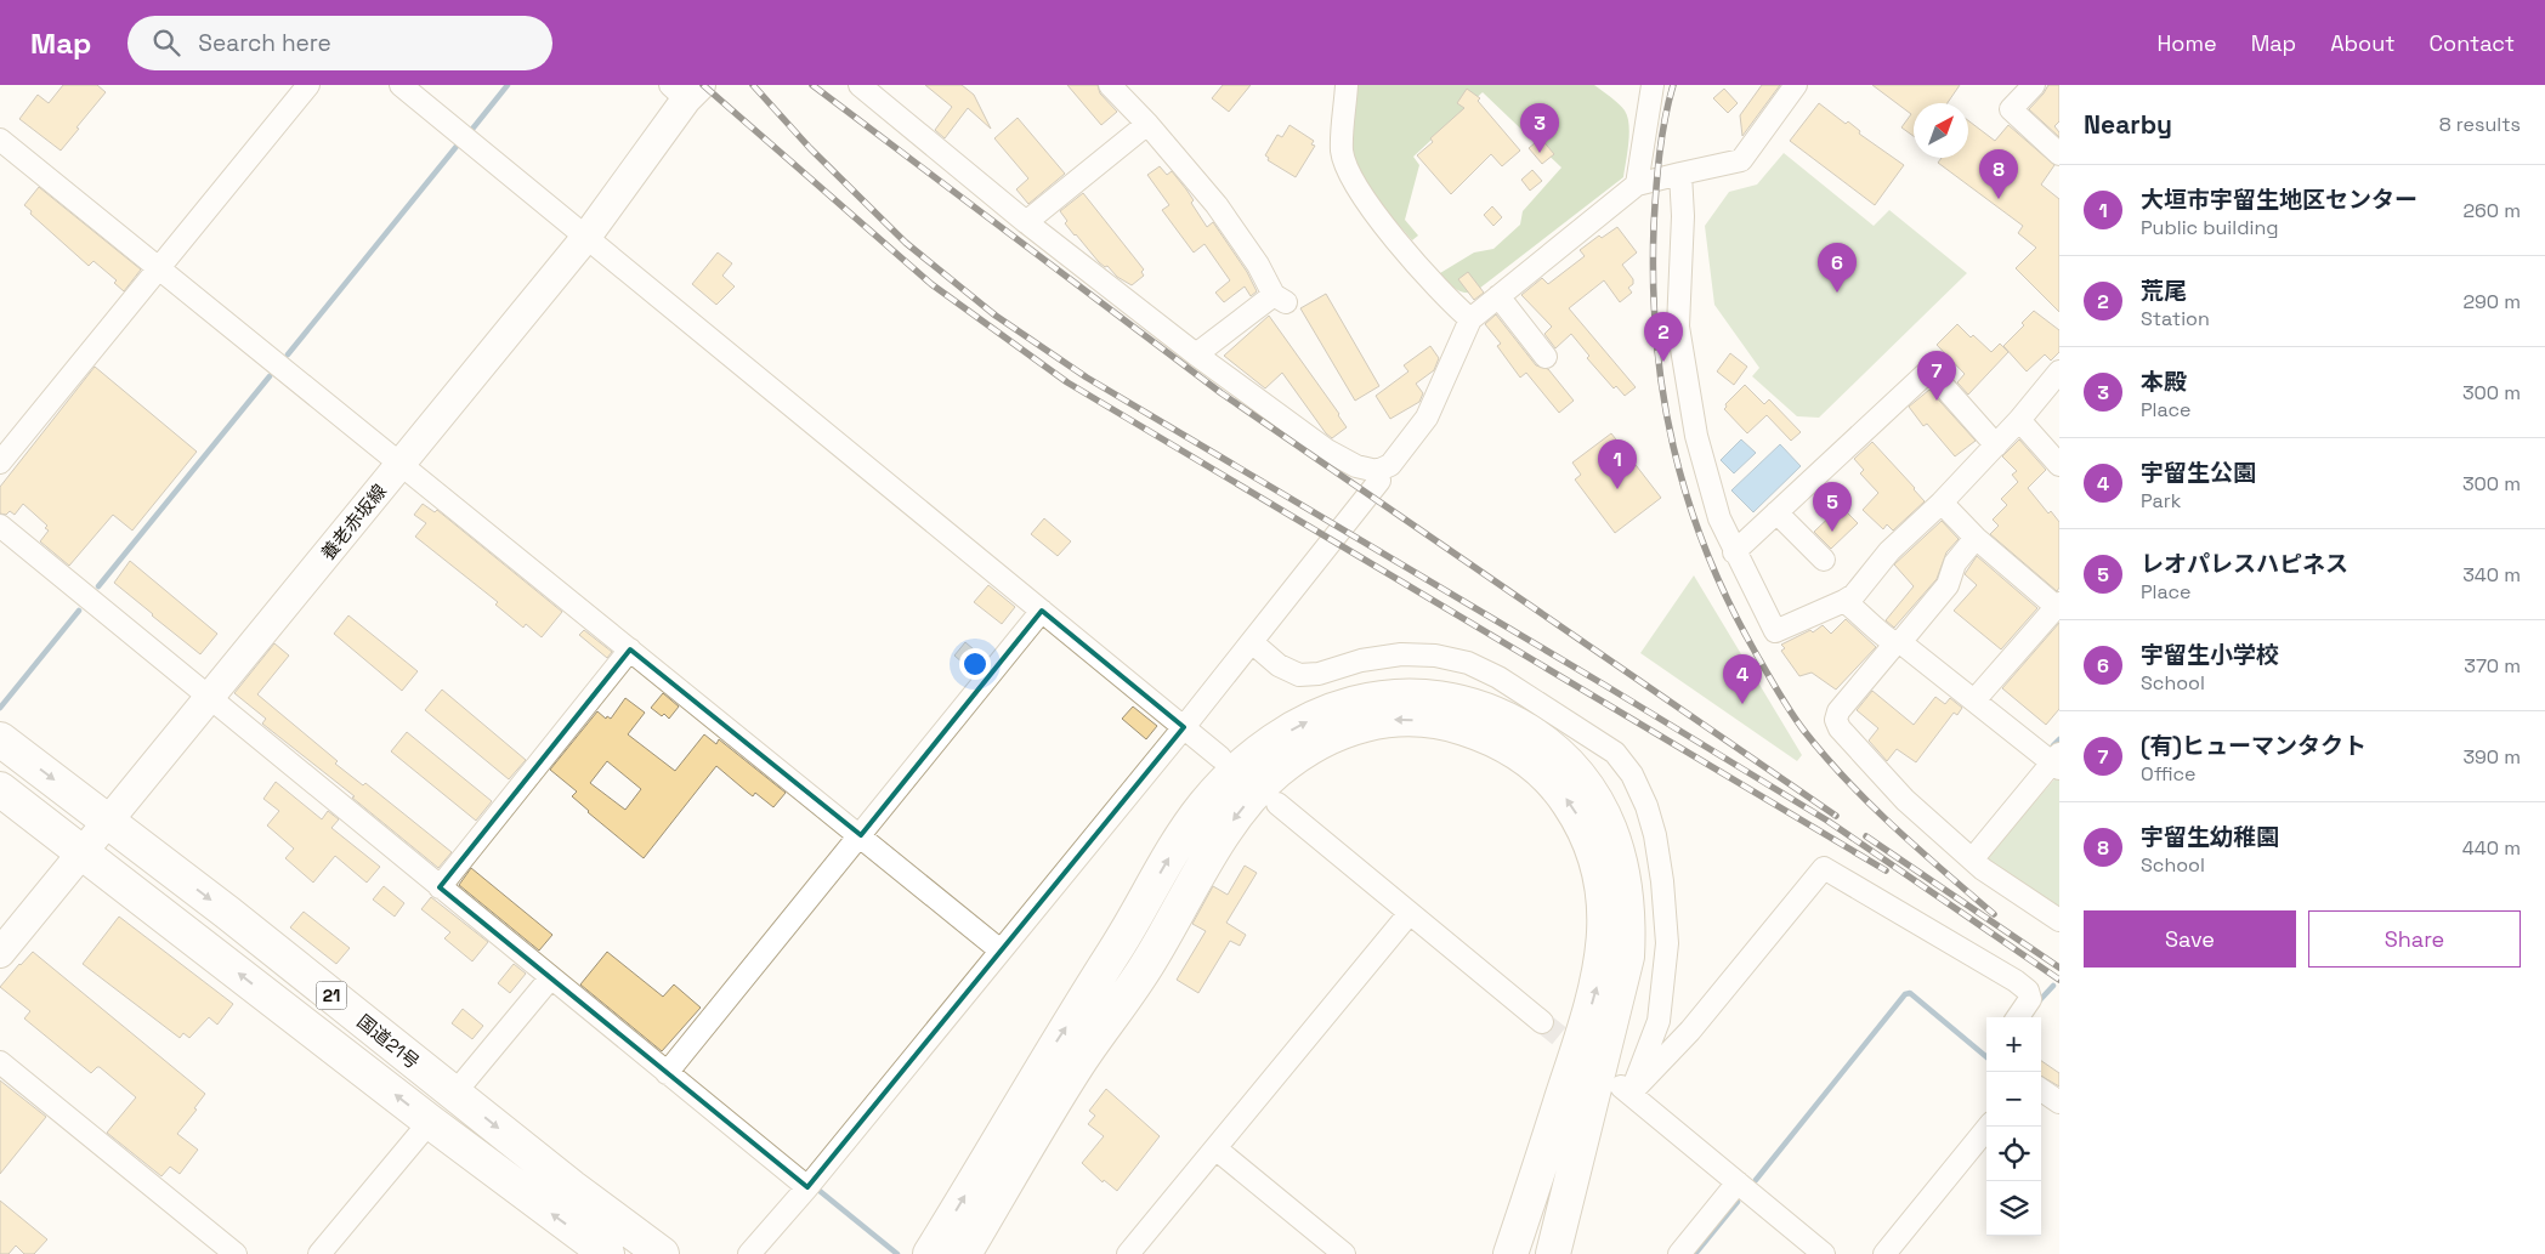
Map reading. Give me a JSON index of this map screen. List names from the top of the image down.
{
  "streets": {
    "highway": ["21", "国道21号"],
    "main road": ["養老赤坂線"]
  },
  "crossings": [
    ["養老赤坂線", "国道21号"]
  ],
  "north": "top right",
  "page": {
    "header": "Map",
    "search": "Search here",
    "nav": [
      "Home",
      "Map",
      "About",
      "Contact"
    ],
    "heading": ["Nearby", "8 results"],
    "pins": [
      "3",
      "8",
      "6",
      "2",
      "7",
      "1",
      "5",
      "4"
    ],
    "list": [
      {
        "mark": "1",
        "name": "大垣市宇留生地区センター",
        "note": "Public building",
        "value": "260 m"
      },
      {
        "mark": "2",
        "name": "荒尾",
        "note": "Station",
        "value": "290 m"
      },
      {
        "mark": "3",
        "name": "本殿",
        "note": "Place",
        "value": "300 m"
      },
      {
        "mark": "4",
        "name": "宇留生公園",
        "note": "Park",
        "value": "300 m"
      },
      {
        "mark": "5",
        "name": "レオパレスハピネス",
        "note": "Place",
        "value": "340 m"
      },
      {
        "mark": "6",
        "name": "宇留生小学校",
        "note": "School",
        "value": "370 m"
      },
      {
        "mark": "7",
        "name": "(有)ヒューマンタクト",
        "note": "Office",
        "value": "390 m"
      },
      {
        "mark": "8",
        "name": "宇留生幼稚園",
        "note": "School",
        "value": "440 m"
      }
    ],
    "buttons": ["Save", "Share"],
    "map_buttons": ["+", "−"]
  }
}
